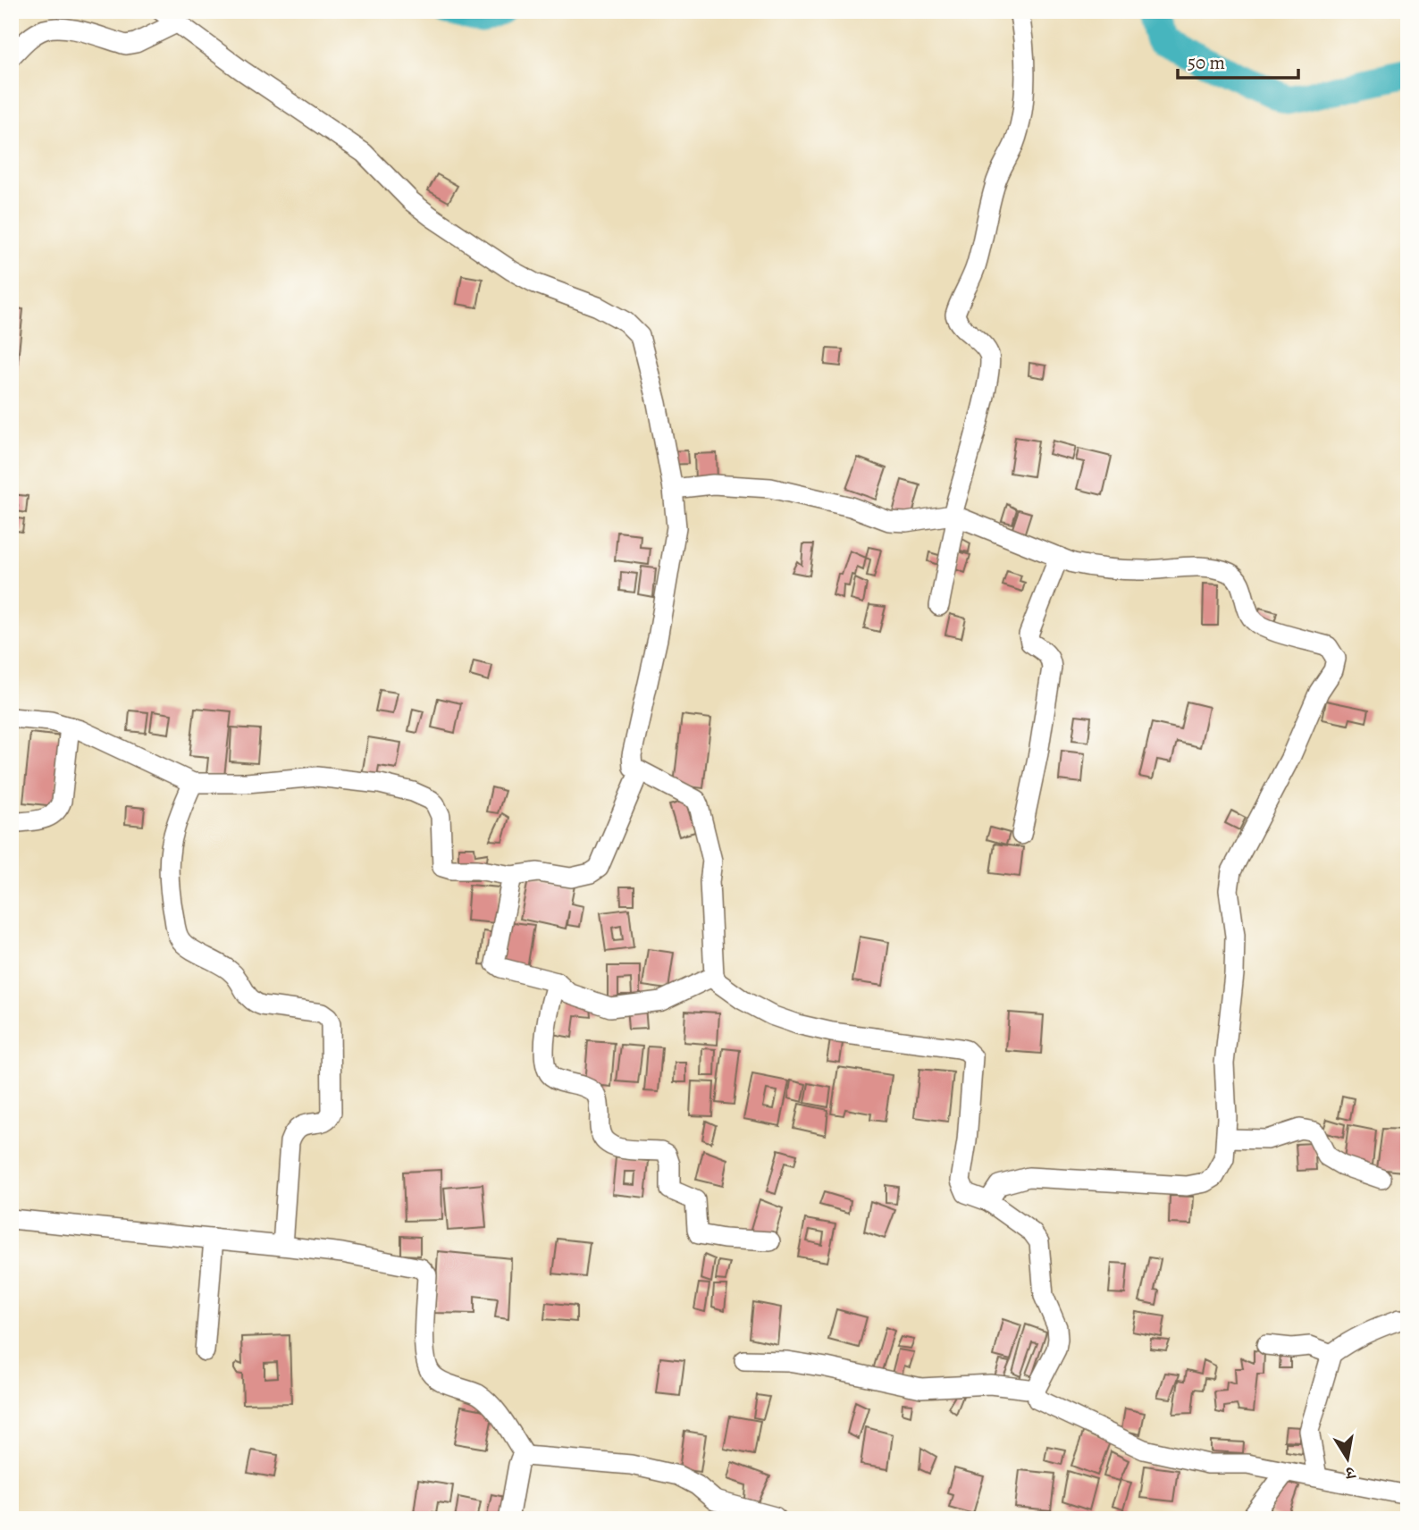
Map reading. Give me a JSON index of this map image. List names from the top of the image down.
{
  "scale_bar": "50 m",
  "north": "bottom"
}
